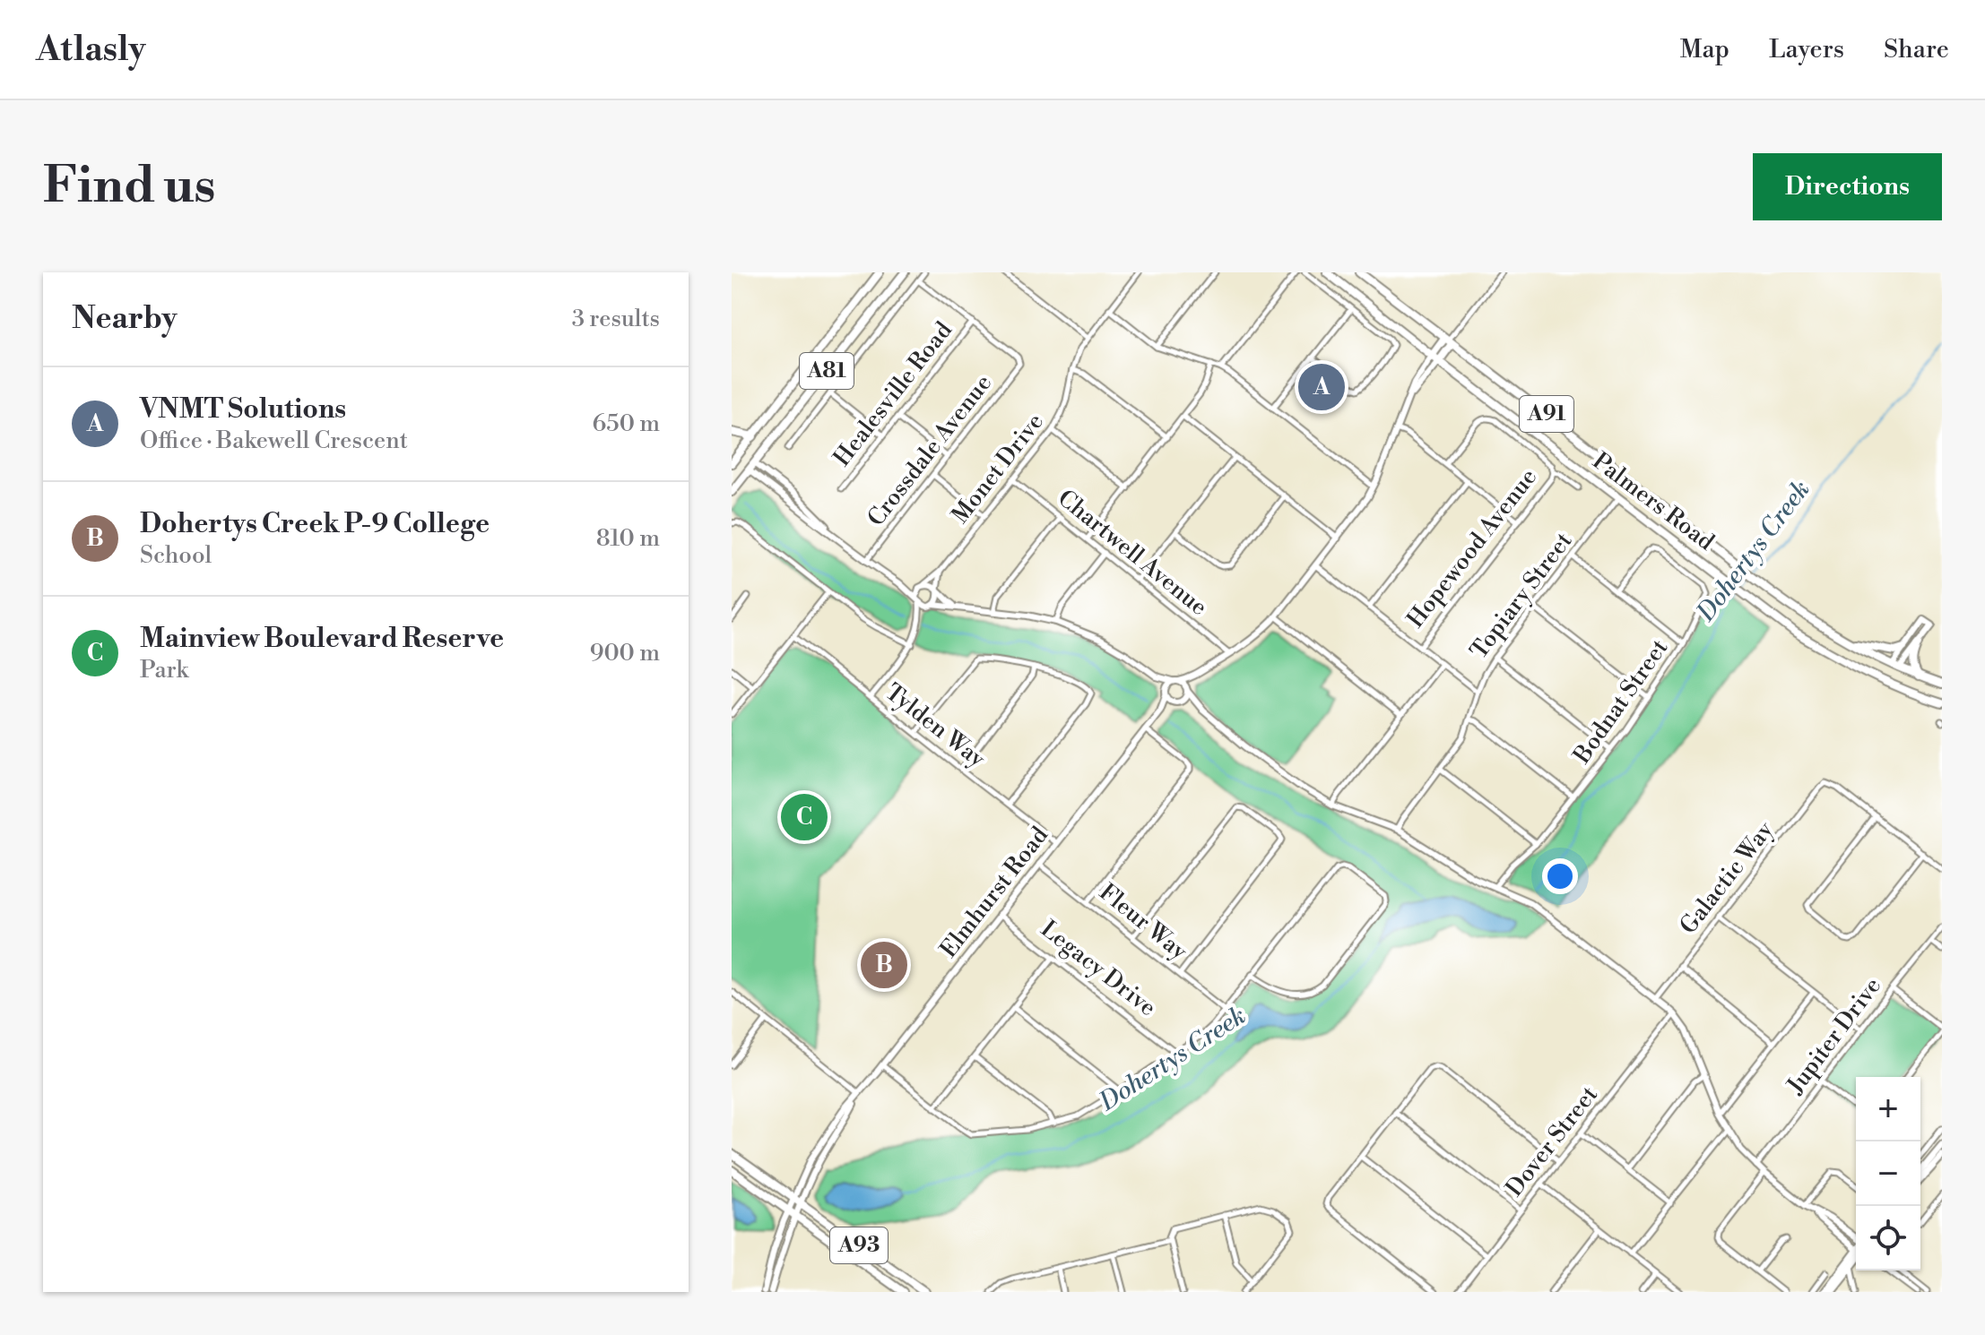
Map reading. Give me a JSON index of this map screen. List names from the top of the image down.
{
  "streets": {
    "highway": [
      "A81",
      "A91",
      "Palmers Road",
      "A93"
    ],
    "street": [
      "Healesville Road",
      "Crossdale Avenue",
      "Monet Drive",
      "Hopewood Avenue",
      "Chartwell Avenue",
      "Topiary Street",
      "Bodnat Street",
      "Tylden Way",
      "Galactic Way",
      "Elmhurst Road",
      "Fleur Way",
      "Legacy Drive",
      "Jupiter Drive",
      "Dover Street"
    ]
  },
  "crossings": [
    ["Healesville Road", "Crossdale Avenue"],
    ["Monet Drive", "Chartwell Avenue"],
    ["Palmers Road", "Topiary Street"],
    ["Tylden Way", "Elmhurst Road"],
    ["Elmhurst Road", "Fleur Way"],
    ["Elmhurst Road", "Legacy Drive"],
    ["Elmhurst Road", "A93"]
  ],
  "water": ["Dohertys Creek"],
  "page": {
    "header": "Atlasly",
    "nav": ["Map", "Layers", "Share"],
    "buttons": "Directions",
    "title": "Find us",
    "heading": ["Nearby", "3 results"],
    "pins": ["A", "C", "B"],
    "list": [
      {
        "mark": "A",
        "name": "VNMT Solutions",
        "note": "Office · Bakewell Crescent",
        "value": "650 m"
      },
      {
        "mark": "B",
        "name": "Dohertys Creek P-9 College",
        "note": "School",
        "value": "810 m"
      },
      {
        "mark": "C",
        "name": "Mainview Boulevard Reserve",
        "note": "Park",
        "value": "900 m"
      }
    ],
    "map_buttons": ["+", "−"]
  }
}
